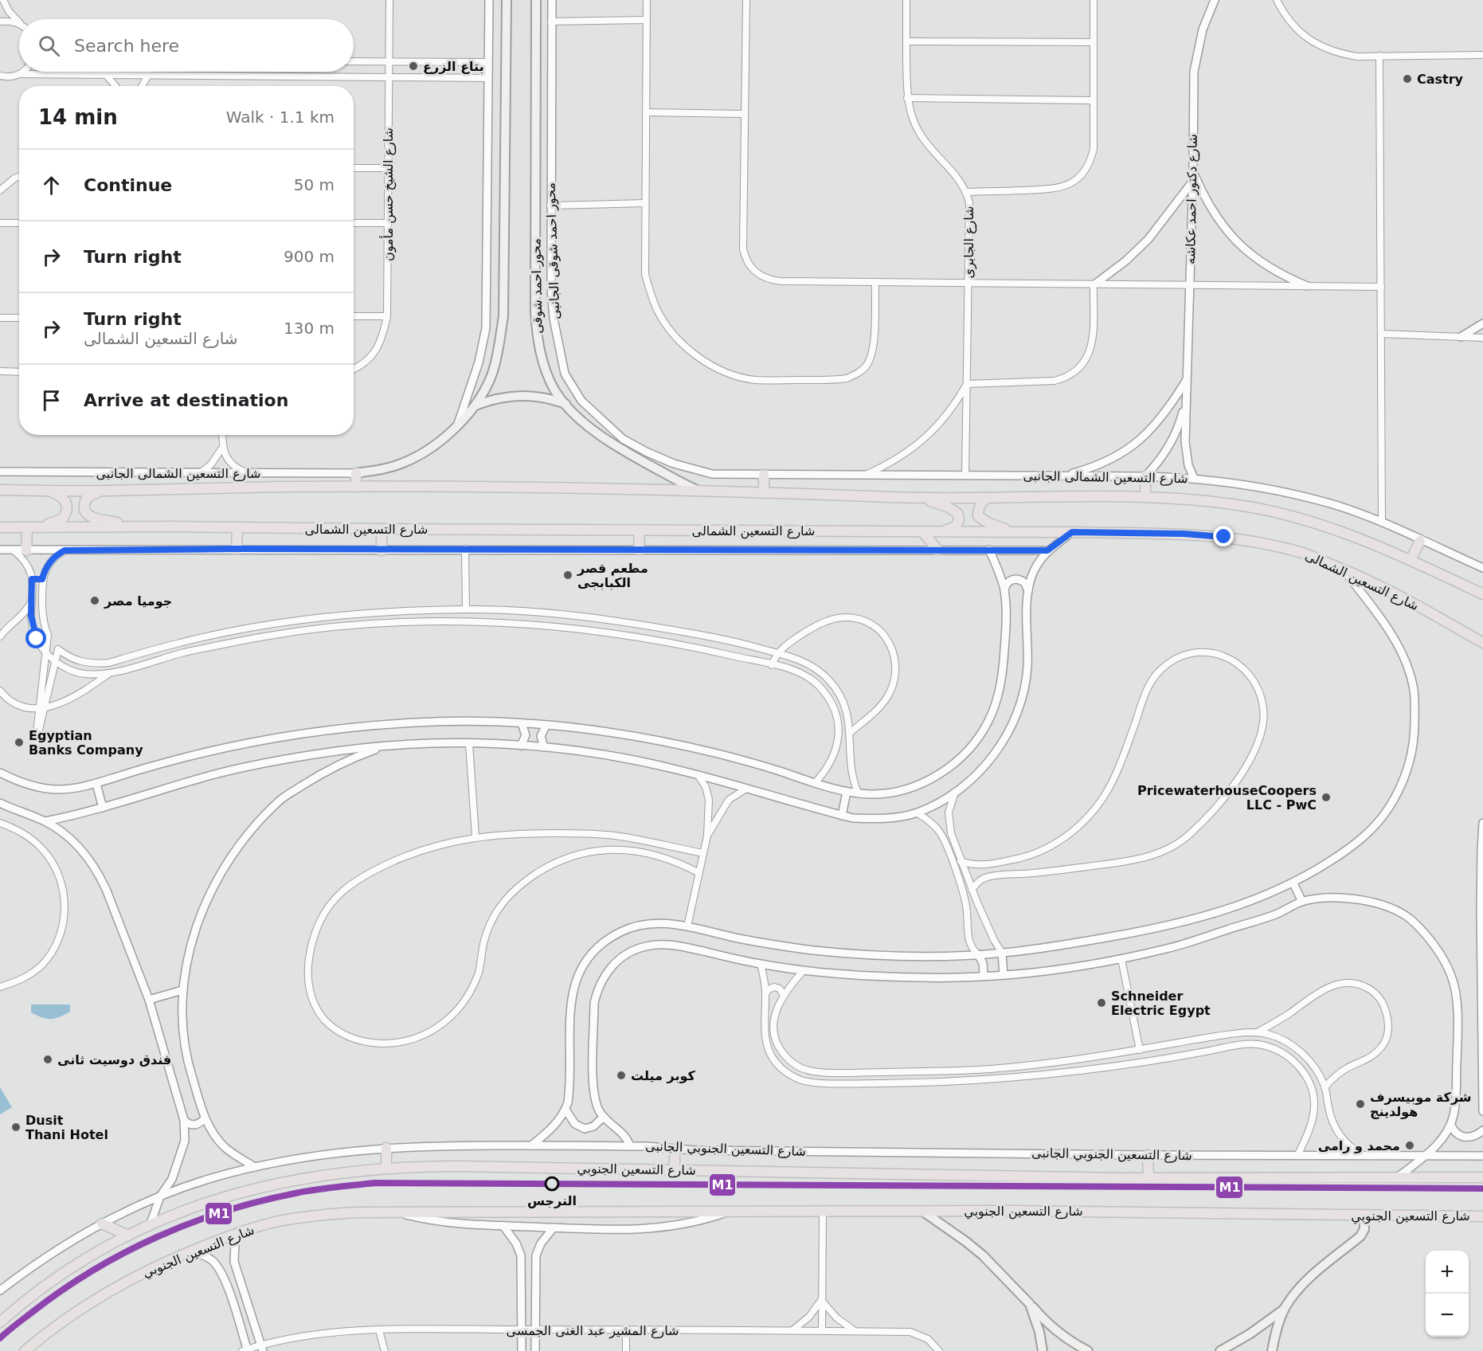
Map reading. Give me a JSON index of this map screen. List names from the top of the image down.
{
  "streets": {
    "main road": ["محور احمد شوقى", "شارع التسعين الشمالى", "شارع التسعين الجنوبي"],
    "street": [
      "شارع الشيخ حسن مأمون",
      "شارع دكتور احمد عكاشه",
      "شارع الجابرى",
      "محور احمد شوقى الجانبى",
      "شارع التسعين الشمالى الجانبى",
      "شارع التسعين الجنوبي الجانبى",
      "شارع المشير عبد الغنى الجمسى"
    ]
  },
  "crossings": [
    ["شارع دكتور احمد عكاشه", "شارع التسعين الشمالى الجانبى"],
    ["شارع الجابرى", "شارع التسعين الشمالى الجانبى"],
    ["محور احمد شوقى الجانبى", "شارع التسعين الشمالى الجانبى"]
  ],
  "places": [
    "بتاع الزرع",
    "Castry",
    "مطعم قصر الكبابجى",
    "جوميا مصر",
    "Egyptian Banks Company",
    "PricewaterhouseCoopers LLC - PwC",
    "Schneider Electric Egypt",
    "فندق دوسيت ثانى",
    "كوبر ميلت",
    "شركة موبيسرف هولدينج",
    "Dusit Thani Hotel",
    "محمد و رامى",
    "النرجس"
  ],
  "lines": ["transit line M1"],
  "page": {
    "search": "Search here",
    "heading": ["14 min", "Walk · 1.1 km"],
    "list": [
      ["Continue", "50 m"],
      ["Turn right", "900 m"],
      ["Turn right", "شارع التسعين الشمالى", "130 m"],
      "Arrive at destination"
    ],
    "map_buttons": ["+", "−"]
  }
}
